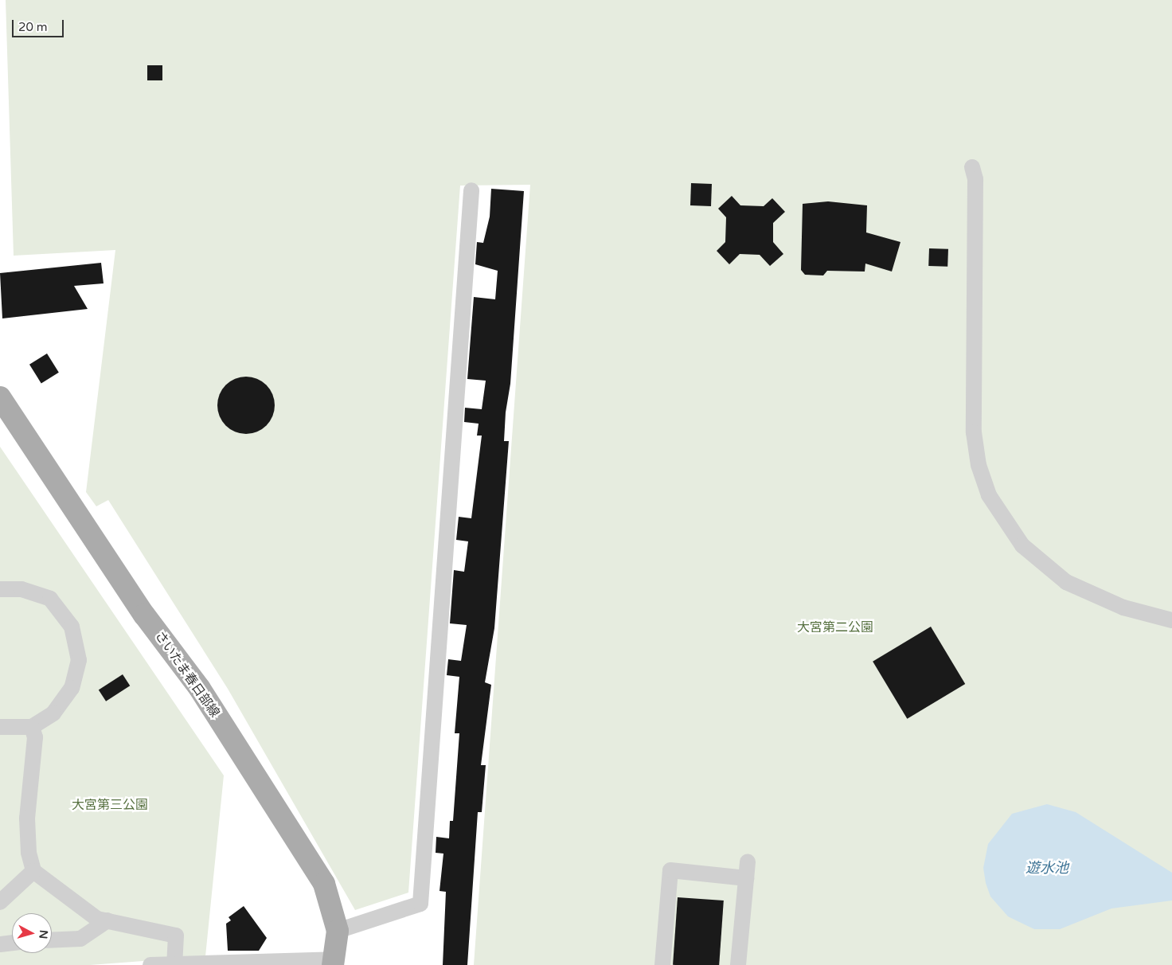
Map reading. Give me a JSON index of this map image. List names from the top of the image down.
{
  "streets": {
    "main road": ["さいたま春日部線"]
  },
  "water": ["遊水池"],
  "parks": ["大宮第二公園", "大宮第三公園"],
  "scale_bar": "20 m",
  "north": "right"
}
